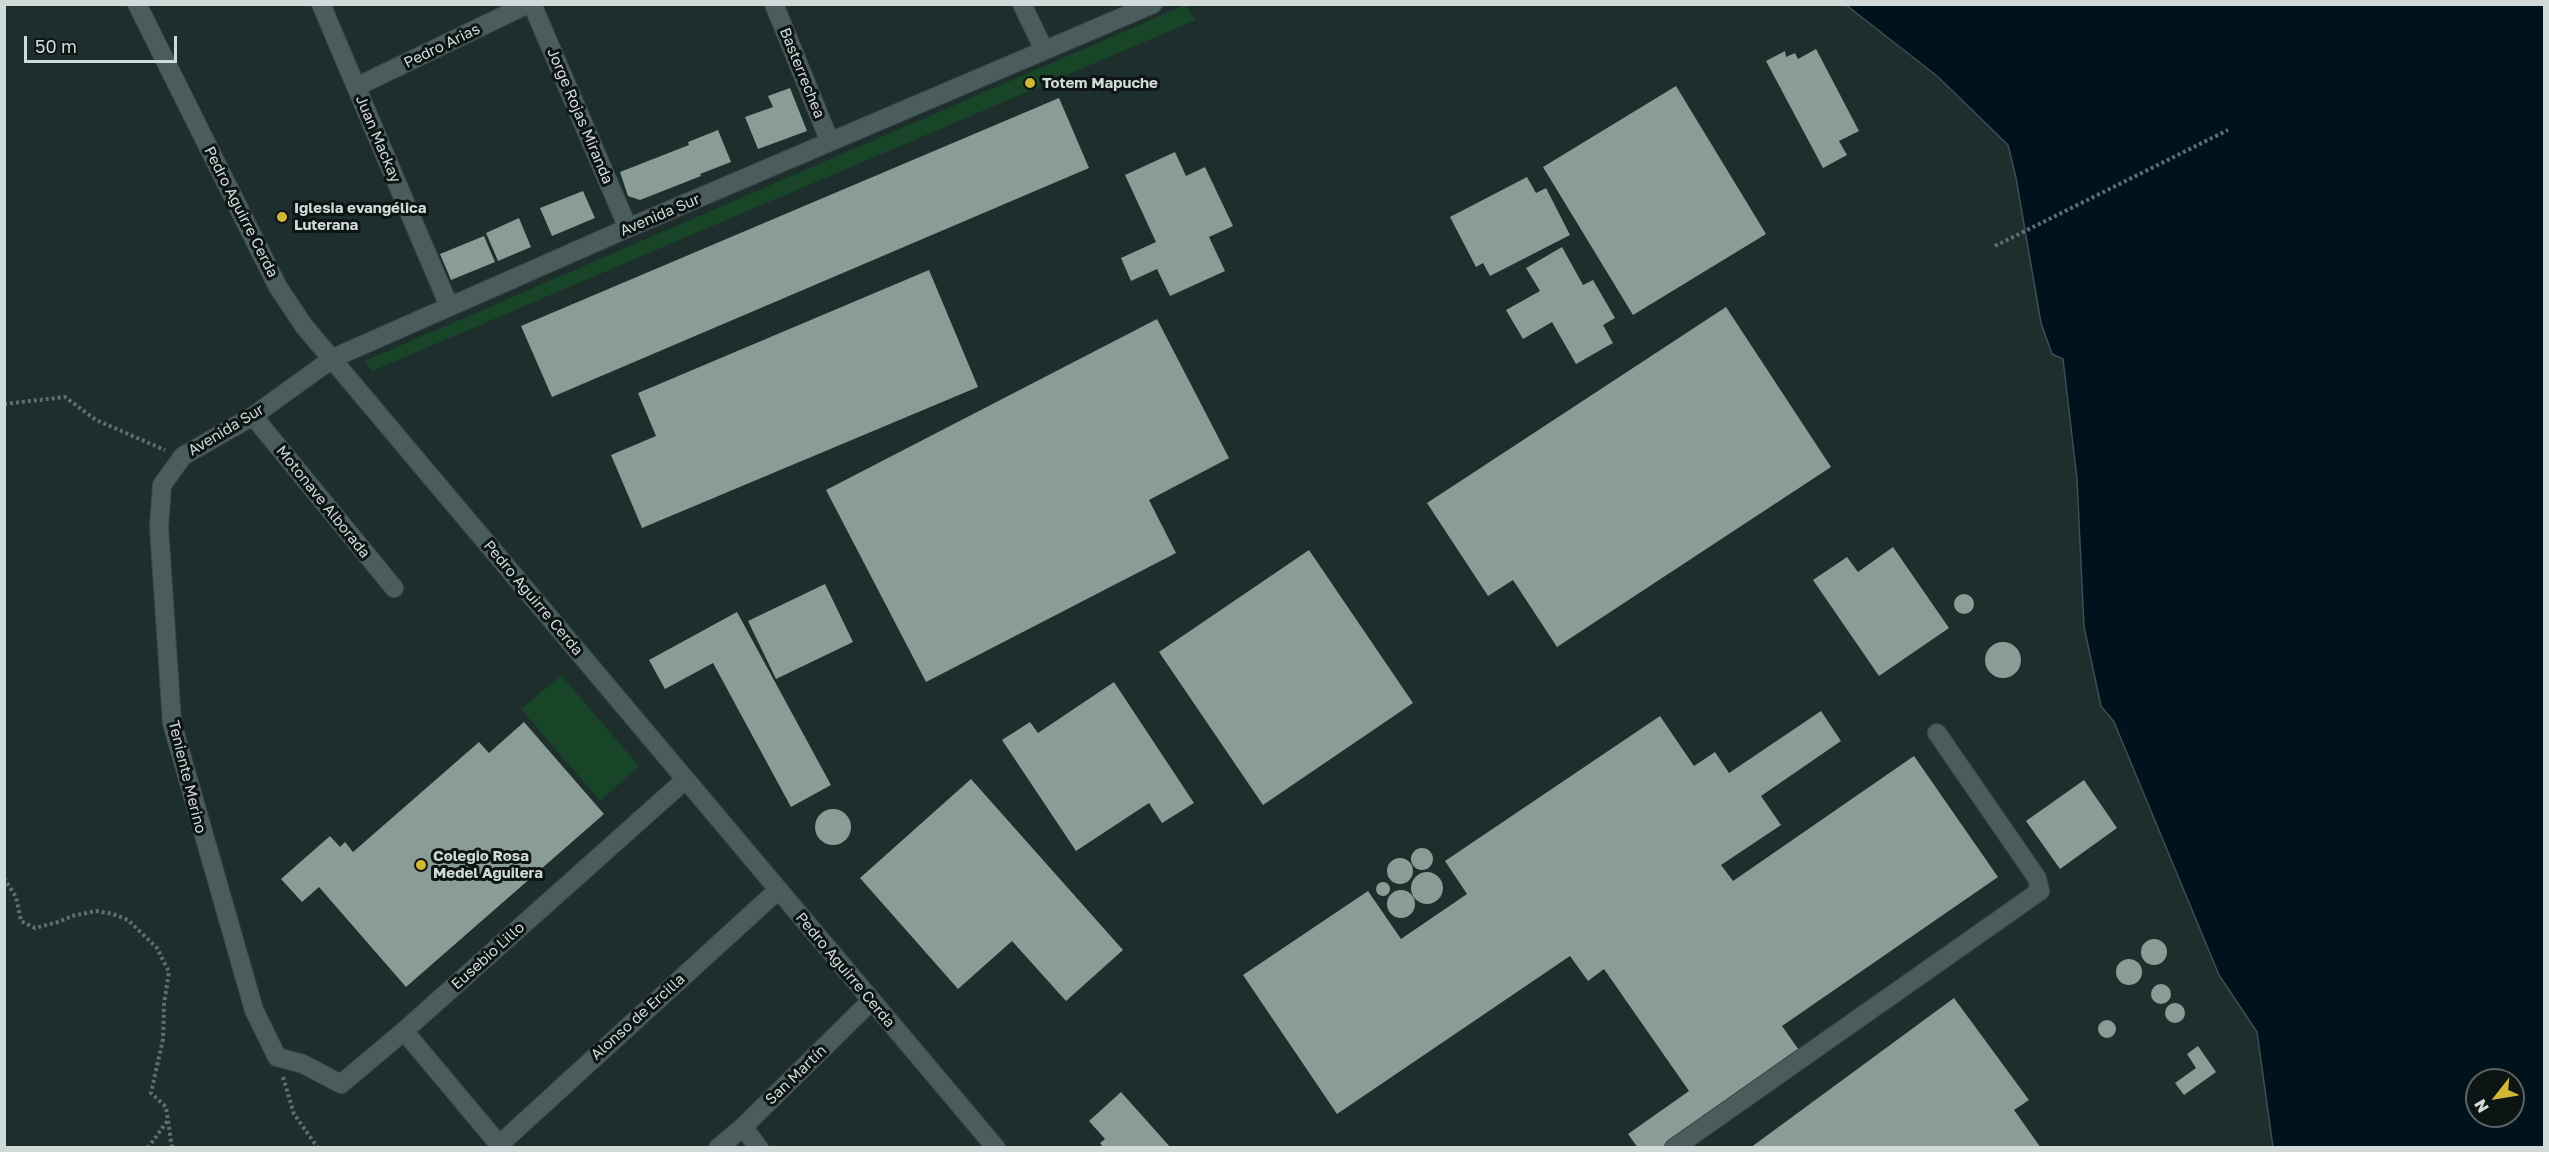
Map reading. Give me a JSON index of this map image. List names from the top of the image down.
{
  "streets": {
    "street": [
      "Pedro Arias",
      "Basterrechea",
      "Jorge Rojas Miranda",
      "Juan Mackay",
      "Pedro Aguirre Cerda",
      "Avenida Sur",
      "Motonave Alborada",
      "Teniente Merino",
      "Eusebio Lillo",
      "Alonso de Ercilla",
      "San Martín"
    ]
  },
  "crossings": [
    ["Pedro Arias", "Jorge Rojas Miranda"],
    ["Pedro Arias", "Juan Mackay"],
    ["Basterrechea", "Avenida Sur"],
    ["Jorge Rojas Miranda", "Avenida Sur"],
    ["Juan Mackay", "Avenida Sur"],
    ["Pedro Aguirre Cerda", "Avenida Sur"],
    ["Pedro Aguirre Cerda", "Eusebio Lillo"],
    ["Pedro Aguirre Cerda", "Alonso de Ercilla"],
    ["Pedro Aguirre Cerda", "San Martín"],
    ["Avenida Sur", "Motonave Alborada"],
    ["Avenida Sur", "Teniente Merino"],
    ["Teniente Merino", "Eusebio Lillo"]
  ],
  "places": ["Totem Mapuche", "Iglesia evangélica Luterana", "Colegio Rosa Medel Aguilera"],
  "scale_bar": "50 m",
  "north": "bottom left"
}
